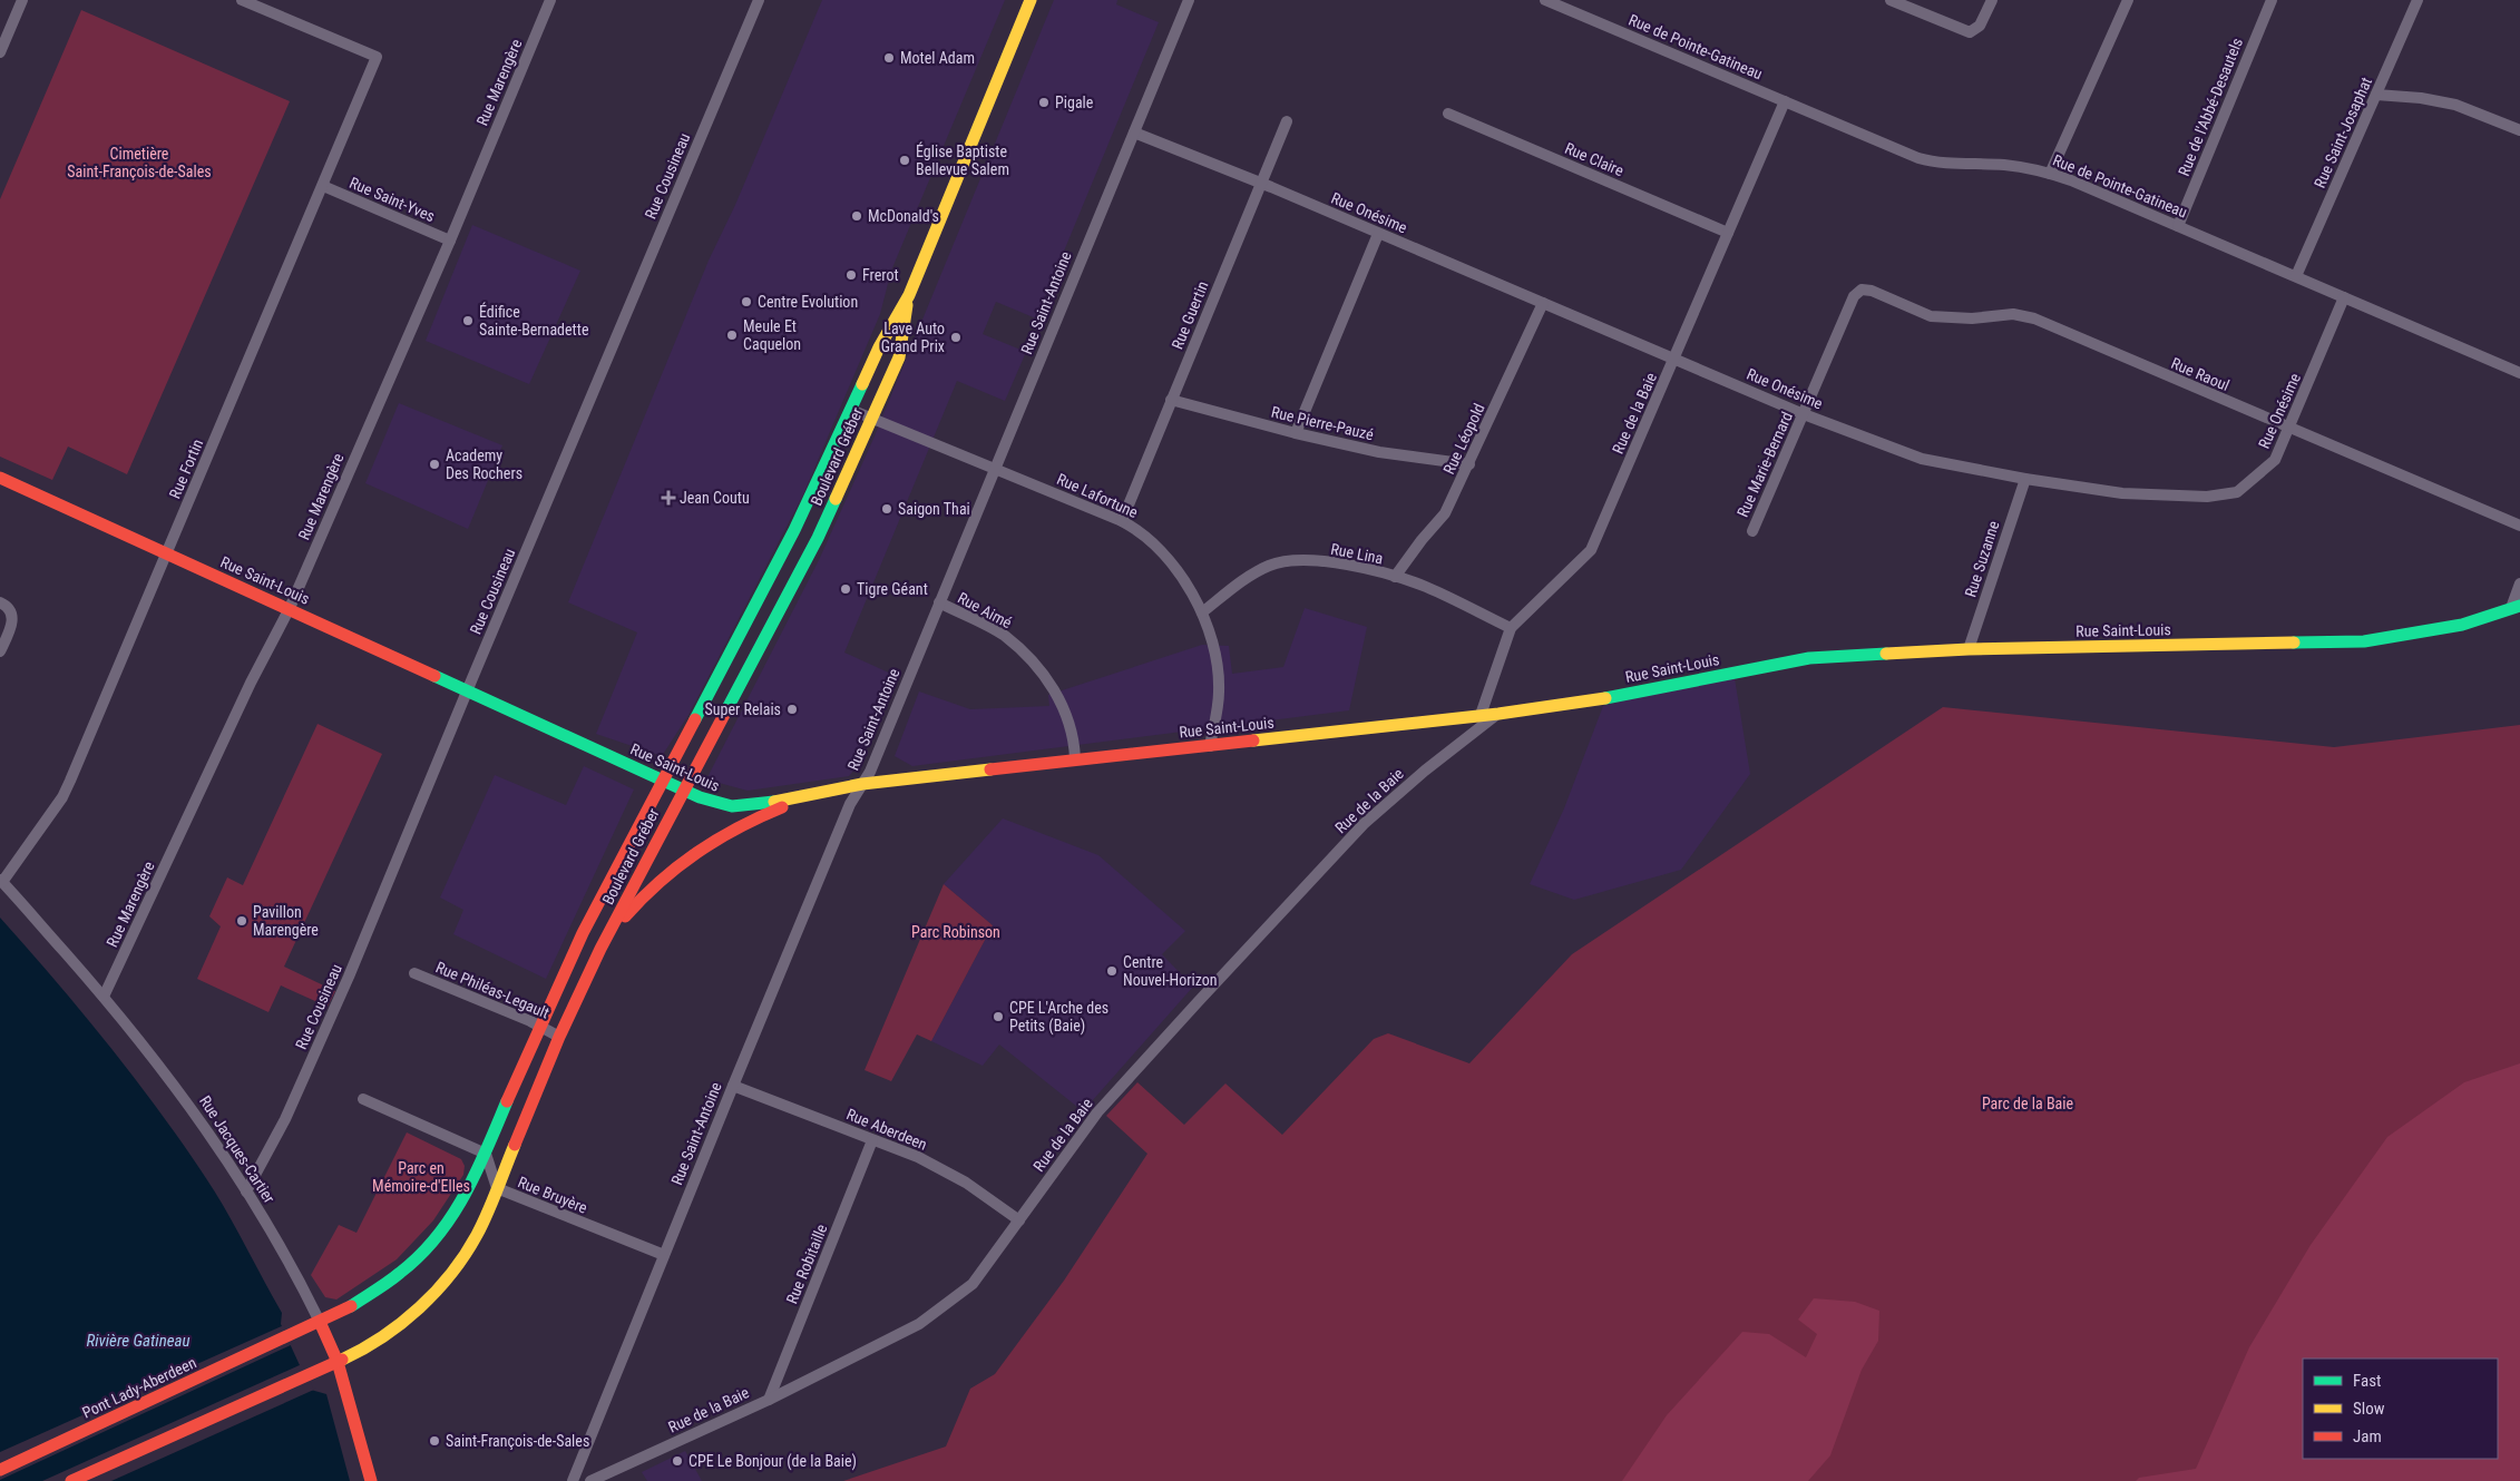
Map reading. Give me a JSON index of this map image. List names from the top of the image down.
{
  "streets": {
    "main road": [
      "Boulevard Gréber",
      "Rue Saint-Louis",
      "Rue Jacques-Cartier",
      "Pont Lady-Aberdeen"
    ],
    "street": [
      "Rue de Pointe-Gatineau",
      "Rue Marengère",
      "Rue de l'Abbé-Desautels",
      "Rue Saint-Josaphat",
      "Rue Claire",
      "Rue Cousineau",
      "Rue Saint-Yves",
      "Rue Onésime",
      "Rue Saint-Antoine",
      "Rue Guertin",
      "Rue Raoul",
      "Rue de la Baie",
      "Rue Pierre-Pauzé",
      "Rue Léopold",
      "Rue Marie-Bernard",
      "Rue Fortin",
      "Rue Lafortune",
      "Rue Lina",
      "Rue Suzanne",
      "Rue Aimé",
      "Rue Philéas-Legault",
      "Rue Aberdeen",
      "Rue Bruyère",
      "Rue Robitaille"
    ]
  },
  "crossings": [
    ["Rue de Pointe-Gatineau", "Rue de l'Abbé-Desautels"],
    ["Rue de Pointe-Gatineau", "Rue Saint-Josaphat"],
    ["Rue de Pointe-Gatineau", "Rue Onésime"],
    ["Rue de Pointe-Gatineau", "Rue de la Baie"],
    ["Rue Marengère", "Rue Saint-Yves"],
    ["Rue Marengère", "Rue Saint-Louis"],
    ["Rue Marengère", "Rue Jacques-Cartier"],
    ["Rue Claire", "Rue de la Baie"],
    ["Rue Cousineau", "Rue Saint-Louis"],
    ["Rue Cousineau", "Rue Jacques-Cartier"],
    ["Rue Saint-Yves", "Rue Fortin"],
    ["Rue Onésime", "Rue Saint-Antoine"],
    ["Rue Onésime", "Rue Guertin"],
    ["Rue Onésime", "Rue Raoul"],
    ["Rue Onésime", "Rue de la Baie"],
    ["Rue Onésime", "Rue Léopold"],
    ["Rue Onésime", "Rue Marie-Bernard"],
    ["Rue Onésime", "Rue Suzanne"],
    ["Rue Saint-Antoine", "Rue Lafortune"],
    ["Rue Saint-Antoine", "Rue Saint-Louis"],
    ["Rue Saint-Antoine", "Rue Aimé"],
    ["Rue Saint-Antoine", "Rue Aberdeen"],
    ["Rue Saint-Antoine", "Rue Bruyère"],
    ["Rue Guertin", "Rue Pierre-Pauzé"],
    ["Rue Guertin", "Rue Lafortune"],
    ["Rue Raoul", "Rue Marie-Bernard"],
    ["Rue de la Baie", "Rue Lina"],
    ["Rue de la Baie", "Rue Saint-Louis"],
    ["Rue de la Baie", "Rue Aberdeen"],
    ["Rue de la Baie", "Rue Robitaille"],
    ["Rue Pierre-Pauzé", "Rue Léopold"],
    ["Rue Léopold", "Rue Lina"],
    ["Boulevard Gréber", "Rue Lafortune"],
    ["Boulevard Gréber", "Rue Saint-Louis"],
    ["Boulevard Gréber", "Rue Philéas-Legault"],
    ["Boulevard Gréber", "Rue Jacques-Cartier"],
    ["Boulevard Gréber", "Rue Bruyère"],
    ["Boulevard Gréber", "Pont Lady-Aberdeen"],
    ["Rue Fortin", "Rue Saint-Louis"],
    ["Rue Fortin", "Rue Jacques-Cartier"],
    ["Rue Lafortune", "Rue Lina"],
    ["Rue Lafortune", "Rue Saint-Louis"],
    ["Rue Suzanne", "Rue Saint-Louis"],
    ["Rue Saint-Louis", "Rue Aimé"],
    ["Rue Aberdeen", "Rue Robitaille"]
  ],
  "water": ["Rivière Gatineau"],
  "parks": [
    "Cimetière Saint-François-de-Sales",
    "Parc Robinson",
    "Parc de la Baie",
    "Parc en Mémoire-d'Elles"
  ],
  "places": {
    "other": [
      "Motel Adam",
      "Pigale",
      "Église Baptiste Bellevue Salem",
      "McDonald's",
      "Frerot",
      "Centre Evolution",
      "Édifice Sainte-Bernadette",
      "Meule Et Caquelon",
      "Lave Auto Grand Prix",
      "Academy Des Rochers",
      "Saigon Thai",
      "Tigre Géant",
      "Super Relais",
      "Pavillon Marengère",
      "Centre Nouvel-Horizon",
      "CPE L'Arche des Petits (Baie)",
      "Saint-François-de-Sales",
      "CPE Le Bonjour (de la Baie)"
    ],
    "health": ["Jean Coutu"]
  },
  "legend": ["Fast", "Slow", "Jam"]
}
